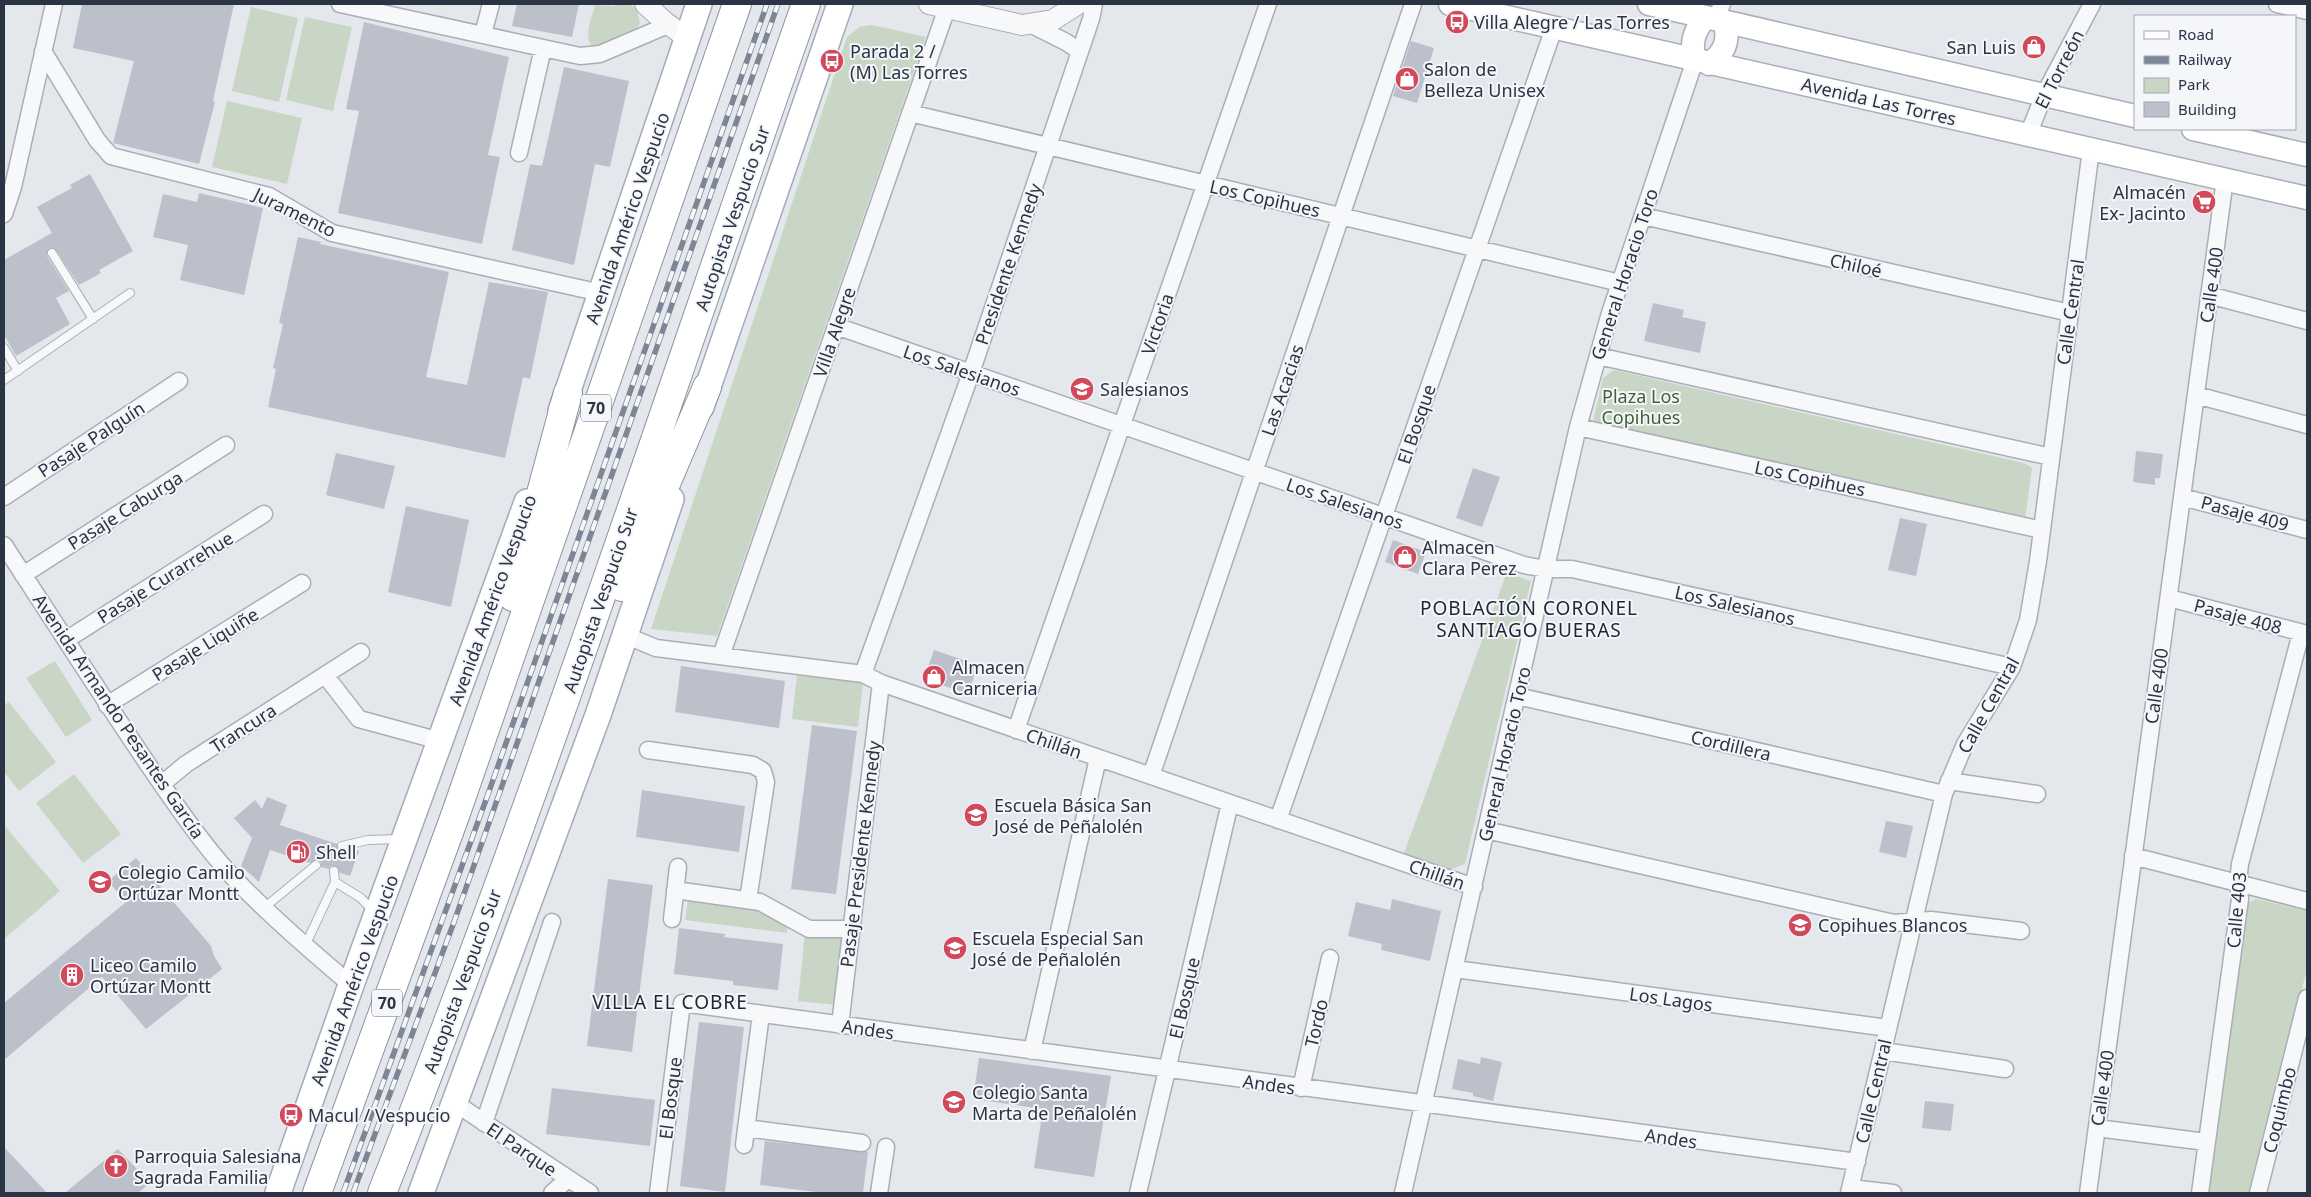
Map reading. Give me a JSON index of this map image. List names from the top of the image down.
{
  "streets": {
    "highway": ["Autopista Vespucio Sur", "70"],
    "main road": ["Avenida Las Torres", "Avenida Américo Vespucio"],
    "street": [
      "El Torreón",
      "Los Copihues",
      "Juramento",
      "Presidente Kennedy",
      "Chiloé",
      "General Horacio Toro",
      "Calle 400",
      "Calle Central",
      "Victoria",
      "Villa Alegre",
      "Los Salesianos",
      "Las Acacias",
      "El Bosque",
      "Pasaje Palguín",
      "Pasaje Caburga",
      "Pasaje 409",
      "Pasaje Curarrehue",
      "Pasaje 408",
      "Pasaje Liquiñe",
      "Avenida Armando Pesantes García",
      "Trancura",
      "Chillán",
      "Cordillera",
      "Pasaje Presidente Kennedy",
      "Calle 403",
      "Los Lagos",
      "Tordo",
      "Andes",
      "Coquimbo",
      "El Parque"
    ]
  },
  "crossings": [
    ["El Torreón", "Avenida Las Torres"],
    ["Avenida Las Torres", "General Horacio Toro"],
    ["Avenida Las Torres", "Calle 400"],
    ["Avenida Las Torres", "Calle Central"],
    ["Avenida Las Torres", "El Bosque"],
    ["Los Copihues", "Presidente Kennedy"],
    ["Los Copihues", "General Horacio Toro"],
    ["Los Copihues", "Calle Central"],
    ["Los Copihues", "Victoria"],
    ["Los Copihues", "Villa Alegre"],
    ["Los Copihues", "Las Acacias"],
    ["Los Copihues", "El Bosque"],
    ["Juramento", "Avenida Américo Vespucio"],
    ["Avenida Américo Vespucio", "Avenida Armando Pesantes García"],
    ["Presidente Kennedy", "Los Salesianos"],
    ["Presidente Kennedy", "Chillán"],
    ["Chiloé", "General Horacio Toro"],
    ["Chiloé", "Calle Central"],
    ["General Horacio Toro", "Los Salesianos"],
    ["General Horacio Toro", "Chillán"],
    ["General Horacio Toro", "Cordillera"],
    ["General Horacio Toro", "Los Lagos"],
    ["General Horacio Toro", "Andes"],
    ["Calle 400", "Pasaje 409"],
    ["Calle 400", "Pasaje 408"],
    ["Calle Central", "Los Salesianos"],
    ["Calle Central", "Cordillera"],
    ["Calle Central", "Los Lagos"],
    ["Calle Central", "Andes"],
    ["Victoria", "Los Salesianos"],
    ["Victoria", "Chillán"],
    ["Villa Alegre", "Los Salesianos"],
    ["Villa Alegre", "Chillán"],
    ["Los Salesianos", "Las Acacias"],
    ["Los Salesianos", "El Bosque"],
    ["Las Acacias", "Chillán"],
    ["El Bosque", "Chillán"],
    ["El Bosque", "Andes"],
    ["Pasaje Caburga", "Avenida Armando Pesantes García"],
    ["Pasaje Curarrehue", "Avenida Armando Pesantes García"],
    ["Pasaje 408", "Calle 403"],
    ["Pasaje Liquiñe", "Avenida Armando Pesantes García"],
    ["Avenida Armando Pesantes García", "Trancura"],
    ["Chillán", "Pasaje Presidente Kennedy"],
    ["Pasaje Presidente Kennedy", "Andes"],
    ["Tordo", "Andes"]
  ],
  "districts": ["POBLACIÓN CORONEL SANTIAGO BUERAS", "VILLA EL COBRE"],
  "parks": ["Plaza Los Copihues"],
  "places": {
    "bus stop": ["Villa Alegre / Las Torres", "Parada 2 / (M) Las Torres", "Macul / Vespucio"],
    "shop": [
      "San Luis",
      "Salon de Belleza Unisex",
      "Almacen Clara Perez",
      "Almacen Carniceria"
    ],
    "supermarket": ["Almacén Ex- Jacinto"],
    "school or university": [
      "Salesianos",
      "Escuela Básica San José de Peñalolén",
      "Colegio Camilo Ortúzar Montt",
      "Copihues Blancos",
      "Escuela Especial San José de Peñalolén",
      "Colegio Santa Marta de Peñalolén"
    ],
    "fuel station": ["Shell"],
    "building": ["Liceo Camilo Ortúzar Montt"],
    "church": ["Parroquia Salesiana Sagrada Familia"]
  },
  "legend": [
    "Road",
    "Railway",
    "Park",
    "Building"
  ]
}
